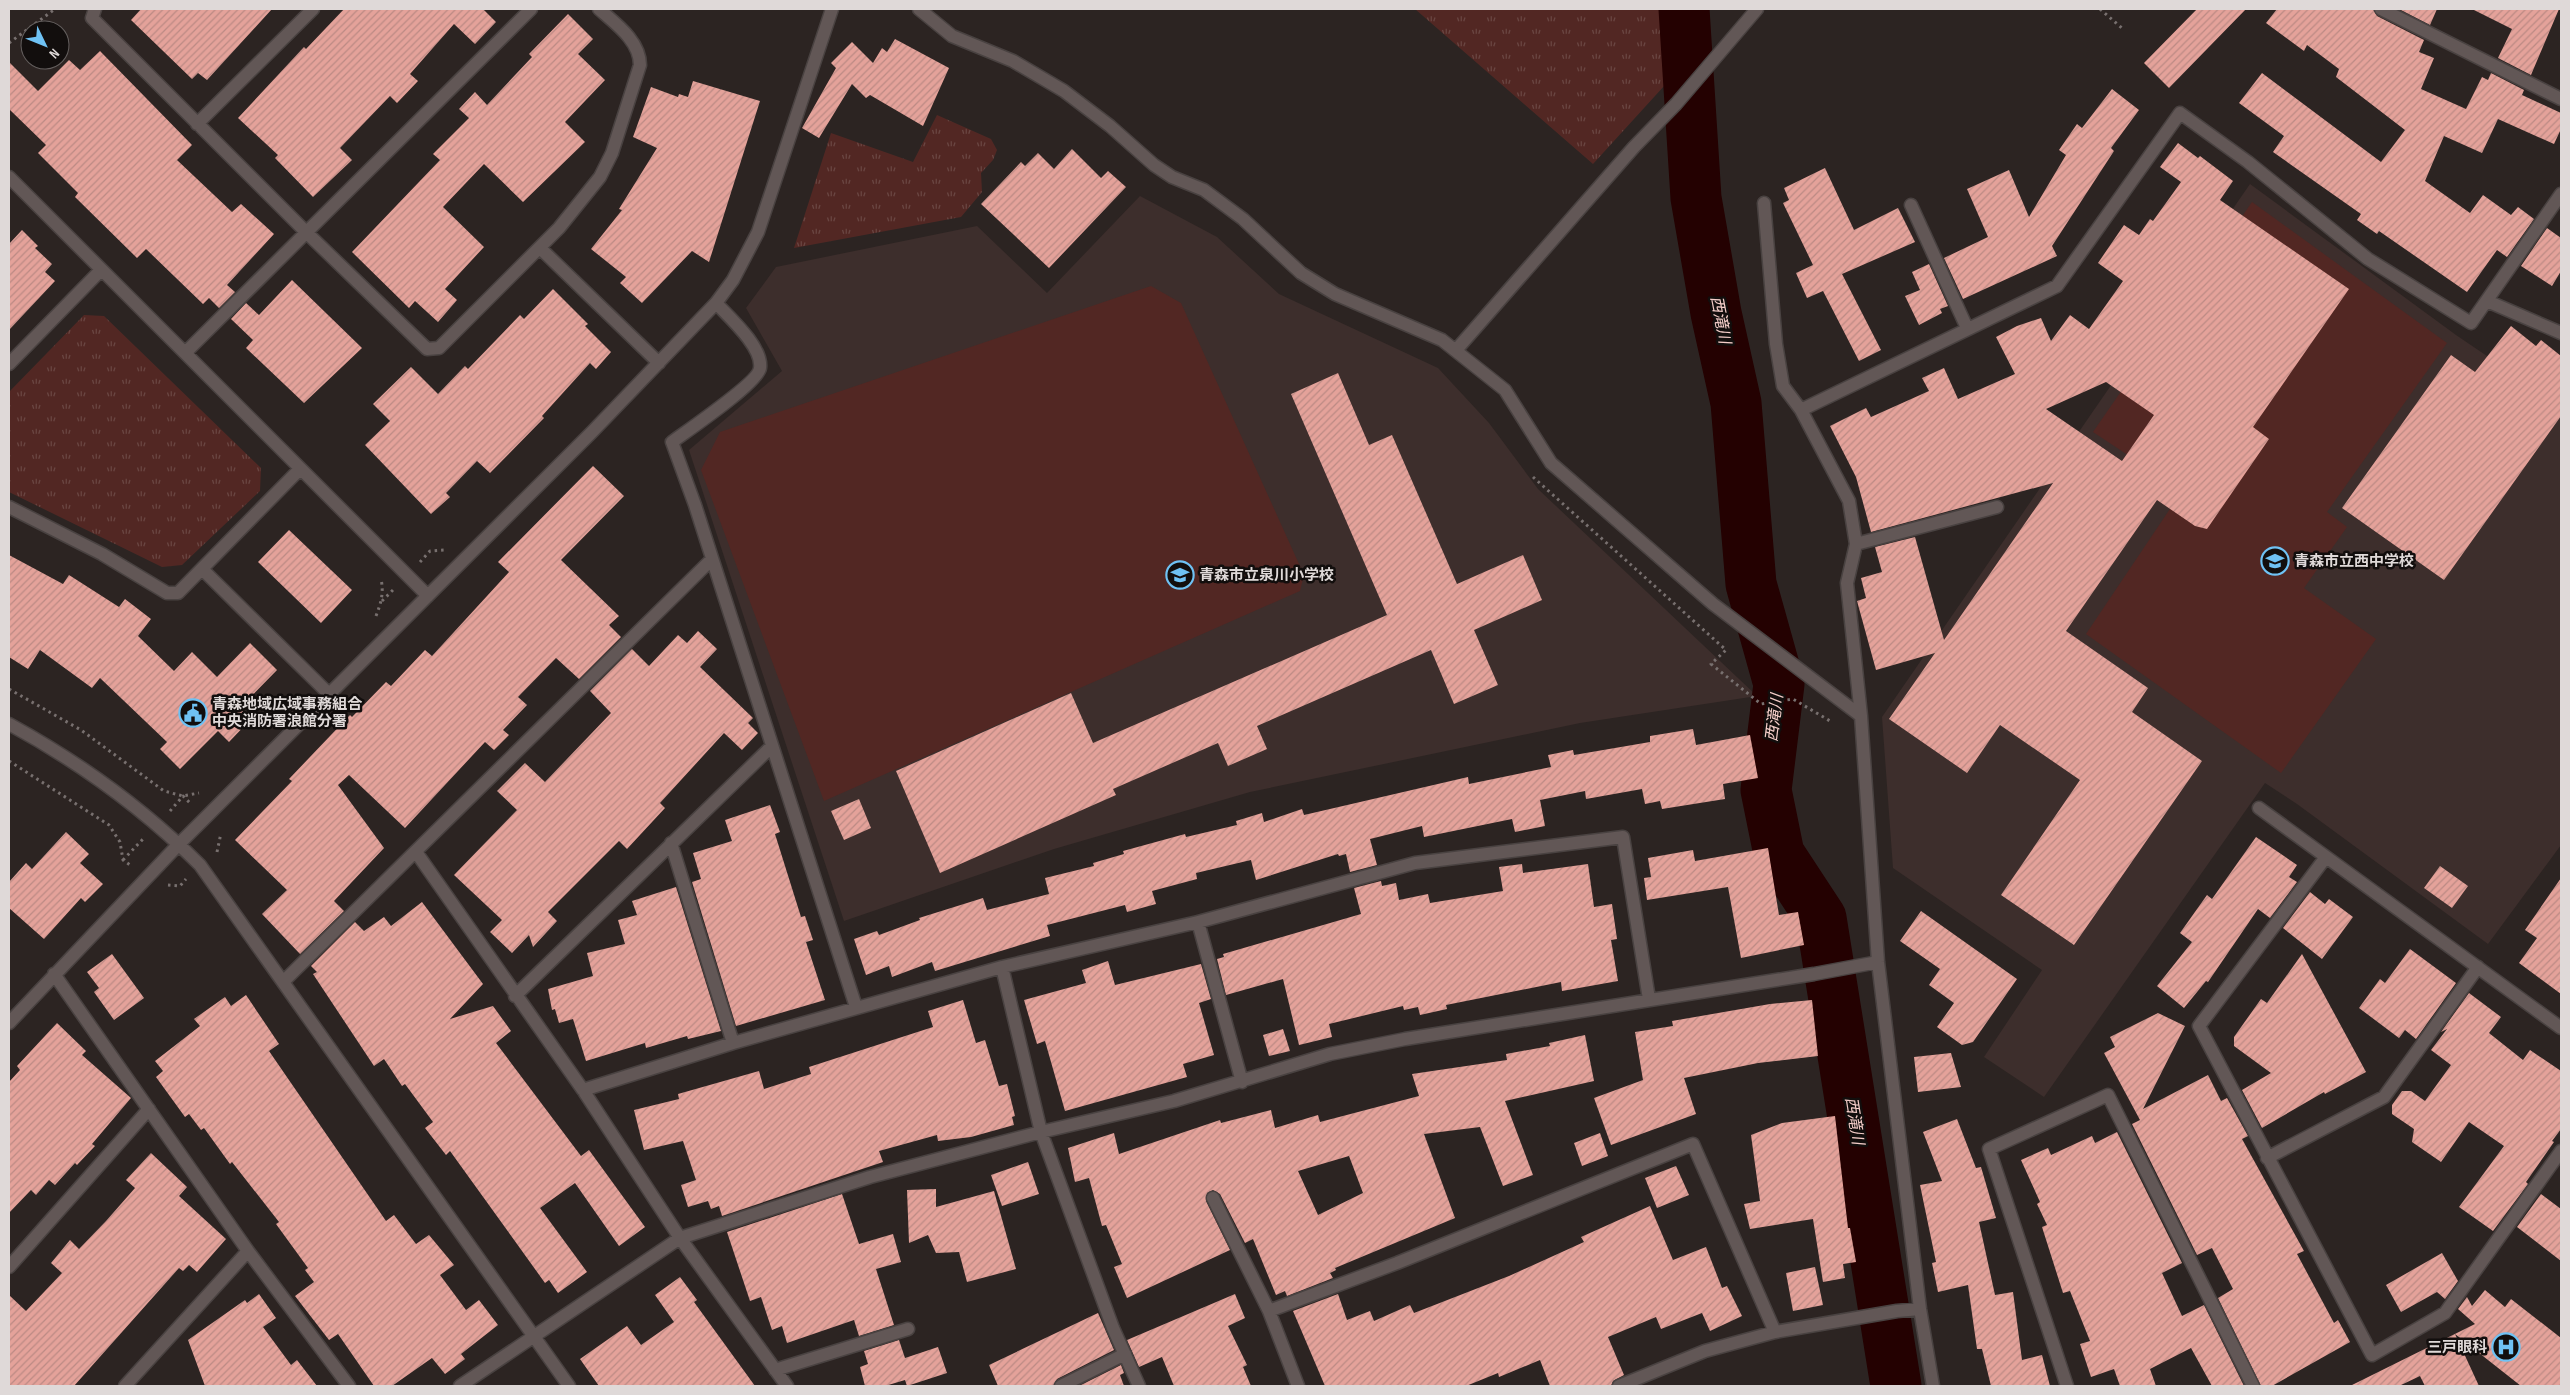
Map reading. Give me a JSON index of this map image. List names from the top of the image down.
{
  "water": ["西滝川"],
  "places": {
    "school or university": ["青森市立西中学校", "青森市立泉川小学校"],
    "public building": ["青森地域広域事務組合 中央消防署浪館分署"],
    "hospital": ["三戸眼科"]
  },
  "north": "bottom right"
}
